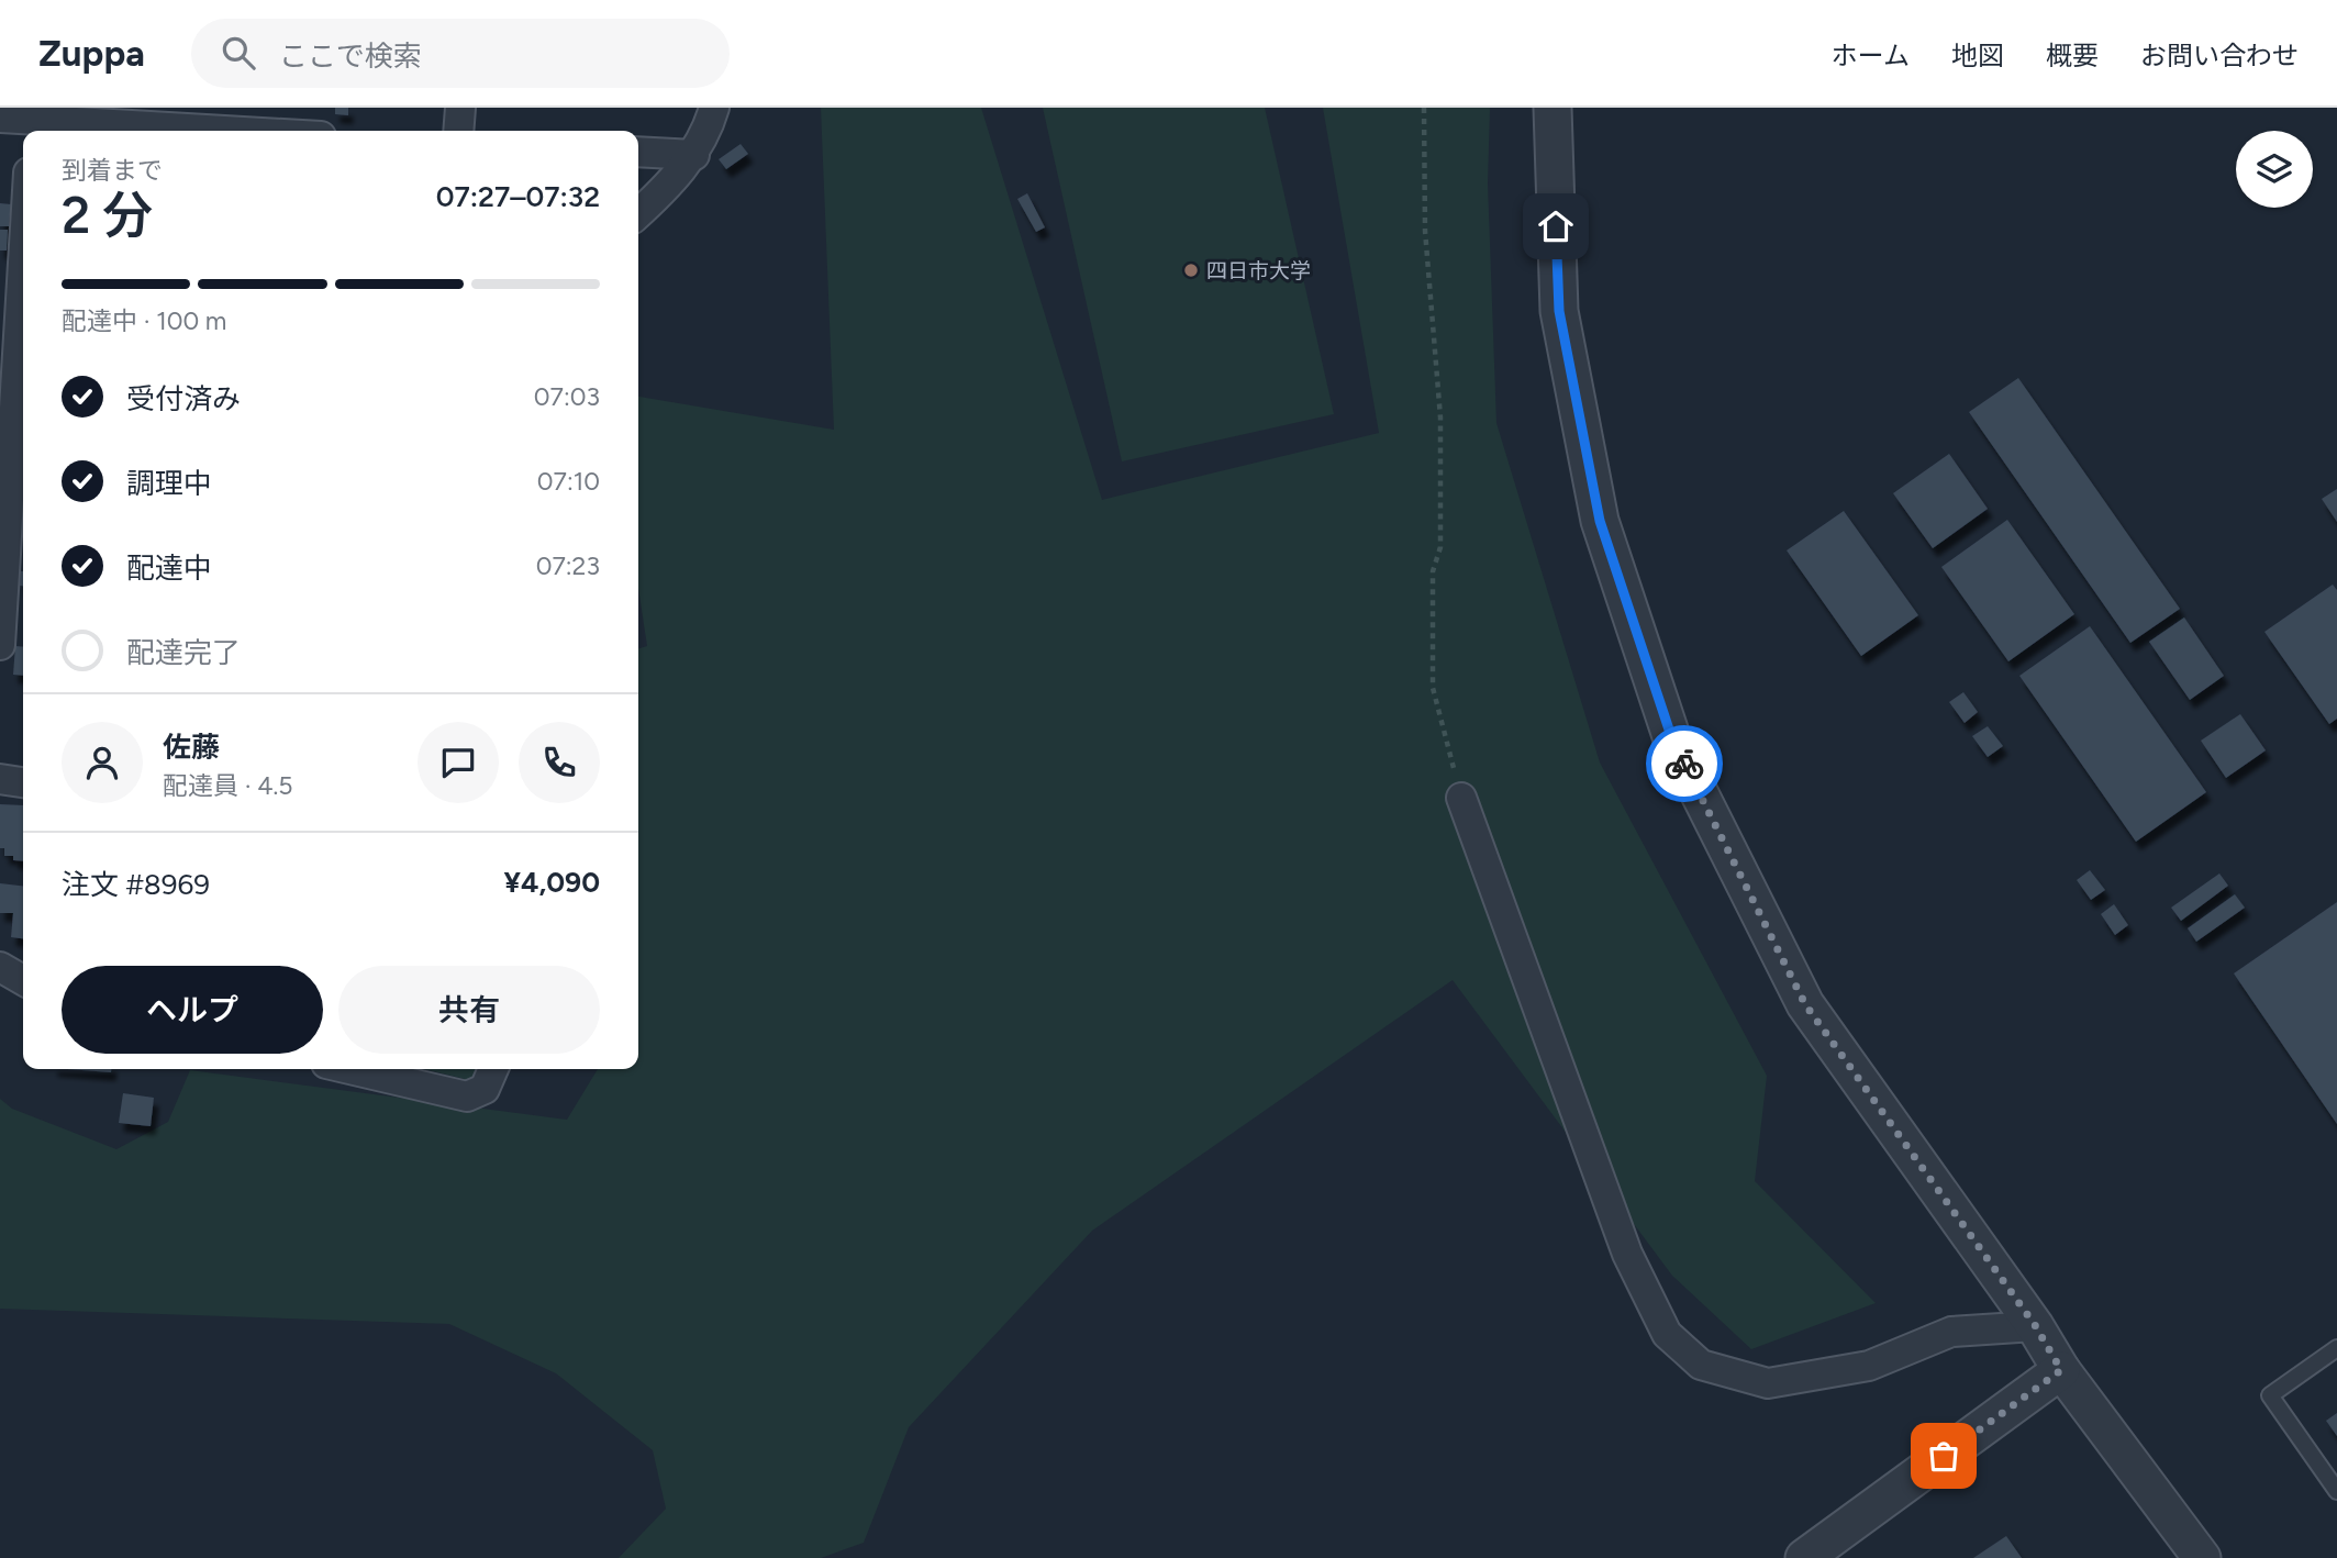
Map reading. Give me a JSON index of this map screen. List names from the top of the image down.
{
  "places": ["四日市大学"],
  "page": {
    "header": "Zuppa",
    "search": "ここで検索",
    "nav": [
      "ホーム",
      "地図",
      "概要",
      "お問い合わせ"
    ],
    "heading": ["2 分", "到着まで", "07:27–07:32"],
    "panel": [
      "佐藤",
      "配達員 · 4.5",
      "注文 #8969",
      "¥4,090"
    ],
    "bar": "配達中 · 100 m",
    "list": [
      ["受付済み", "07:03"],
      ["調理中", "07:10"],
      ["配達中", "07:23"],
      "配達完了"
    ],
    "buttons": ["ヘルプ", "共有"]
  }
}
